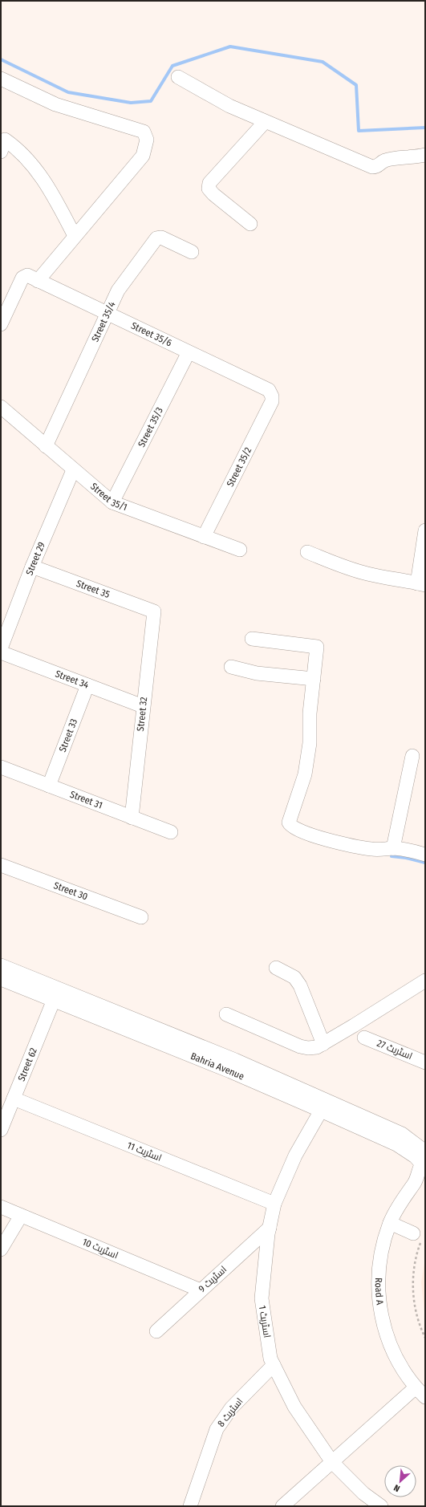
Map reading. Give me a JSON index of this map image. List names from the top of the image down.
{
  "streets": {
    "street": [
      "Street 35/4",
      "Street 35/6",
      "Street 35/3",
      "Street 35/2",
      "Street 35/1",
      "Street 29",
      "Street 35",
      "Street 34",
      "Street 32",
      "Street 33",
      "Street 31",
      "Street 30",
      "اسٹریٹ 27",
      "Street 62",
      "Bahria Avenue",
      "اسٹریٹ 11",
      "اسٹریٹ 10",
      "اسٹریٹ 9",
      "Road A",
      "اسٹریٹ 1",
      "اسٹریٹ 8"
    ]
  },
  "crossings": [
    ["Street 35/4", "Street 35/6"],
    ["Street 35/4", "Street 35/1"],
    ["Street 35/6", "Street 35/3"],
    ["Street 35/6", "Street 35/2"],
    ["Street 35/3", "Street 35/1"],
    ["Street 35/2", "Street 35/1"],
    ["Street 35/1", "Street 29"],
    ["Street 29", "Street 35"],
    ["Street 35", "Street 32"],
    ["Street 34", "Street 32"],
    ["Street 34", "Street 33"],
    ["Street 32", "Street 31"],
    ["Street 33", "Street 31"],
    ["Street 62", "Bahria Avenue"],
    ["Street 62", "اسٹریٹ 11"],
    ["Bahria Avenue", "Road A"],
    ["Bahria Avenue", "اسٹریٹ 1"],
    ["اسٹریٹ 11", "اسٹریٹ 1"],
    ["اسٹریٹ 10", "اسٹریٹ 9"],
    ["اسٹریٹ 9", "اسٹریٹ 1"],
    ["اسٹریٹ 1", "اسٹریٹ 8"]
  ],
  "north": "bottom left"
}
